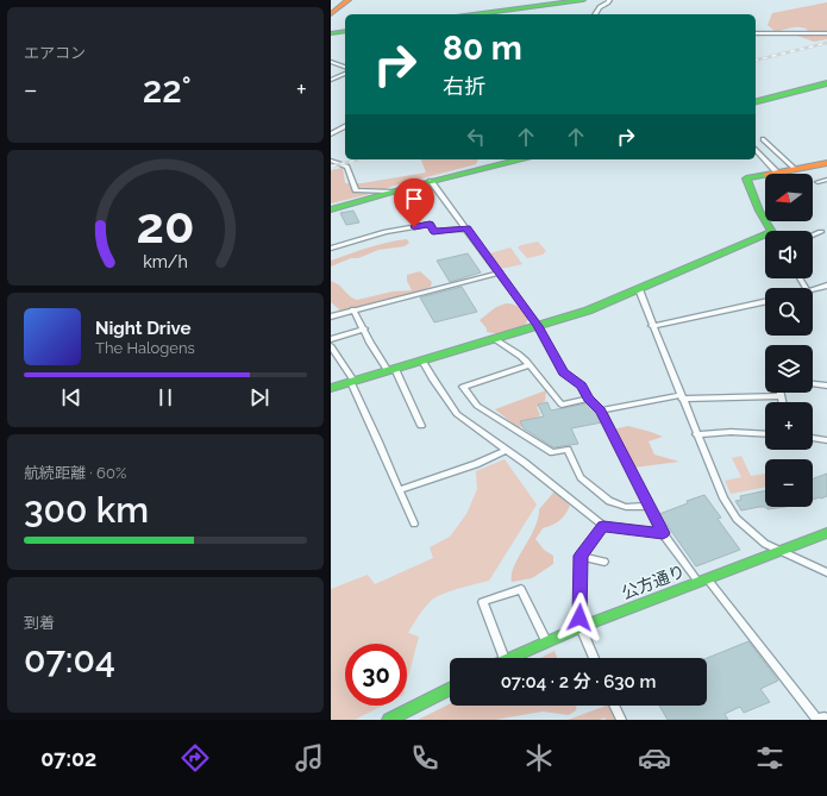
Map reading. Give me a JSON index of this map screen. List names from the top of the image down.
{
  "streets": {
    "main road": ["公方通り"]
  },
  "north": "left",
  "page": {
    "tile": [
      "エアコン",
      ["航続距離 · 60%", "300 km"],
      ["到着", "07:04"]
    ],
    "turn": ["80 m", "右折"],
    "heat": ["−", "22°", "+"],
    "map_buttons": ["+", "−"],
    "song": ["Night Drive", "The Halogens"],
    "limit": "30",
    "trip": "07:04 · 2 分 · 630 m",
    "tabs": "07:02",
    "gauge": ["20", "km/h"]
  }
}
